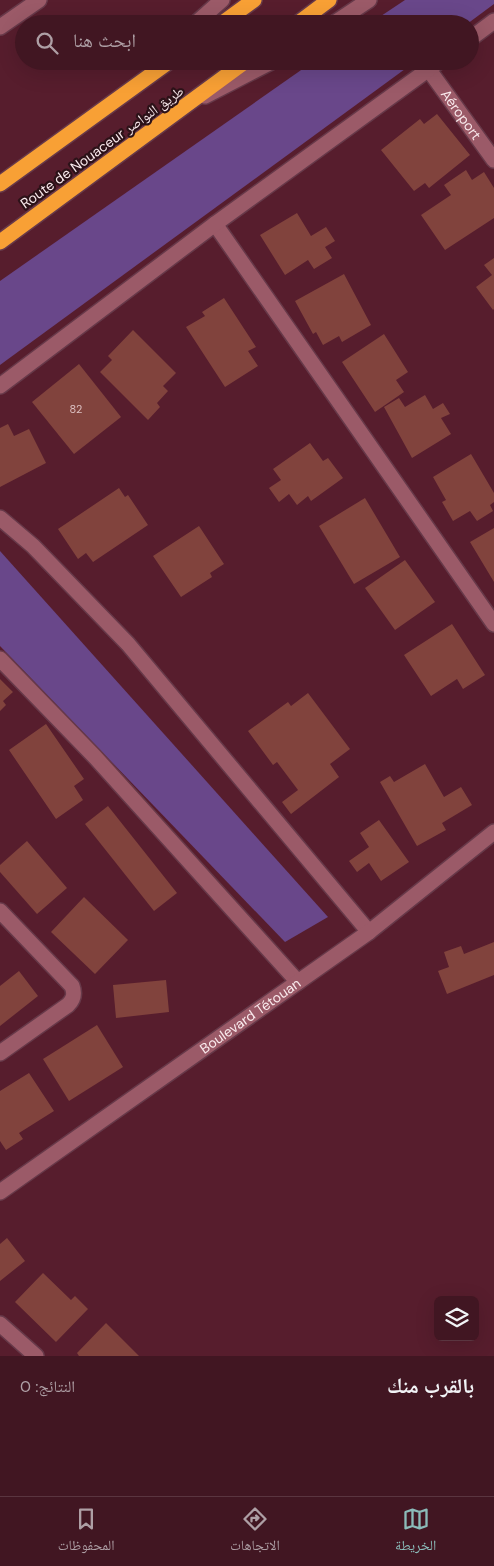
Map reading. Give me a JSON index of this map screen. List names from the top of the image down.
{
  "streets": {
    "highway": ["Route de Nouaceur طريق النواصر"],
    "street": ["Aéroport", "Boulevard Tétouan"]
  },
  "house_numbers": ["82"],
  "page": {
    "search": "ابحث هنا",
    "heading": ["بالقرب منك", "النتائج: 0"],
    "nav": ["الخريطة", "الاتجاهات", "المحفوظات"]
  }
}
